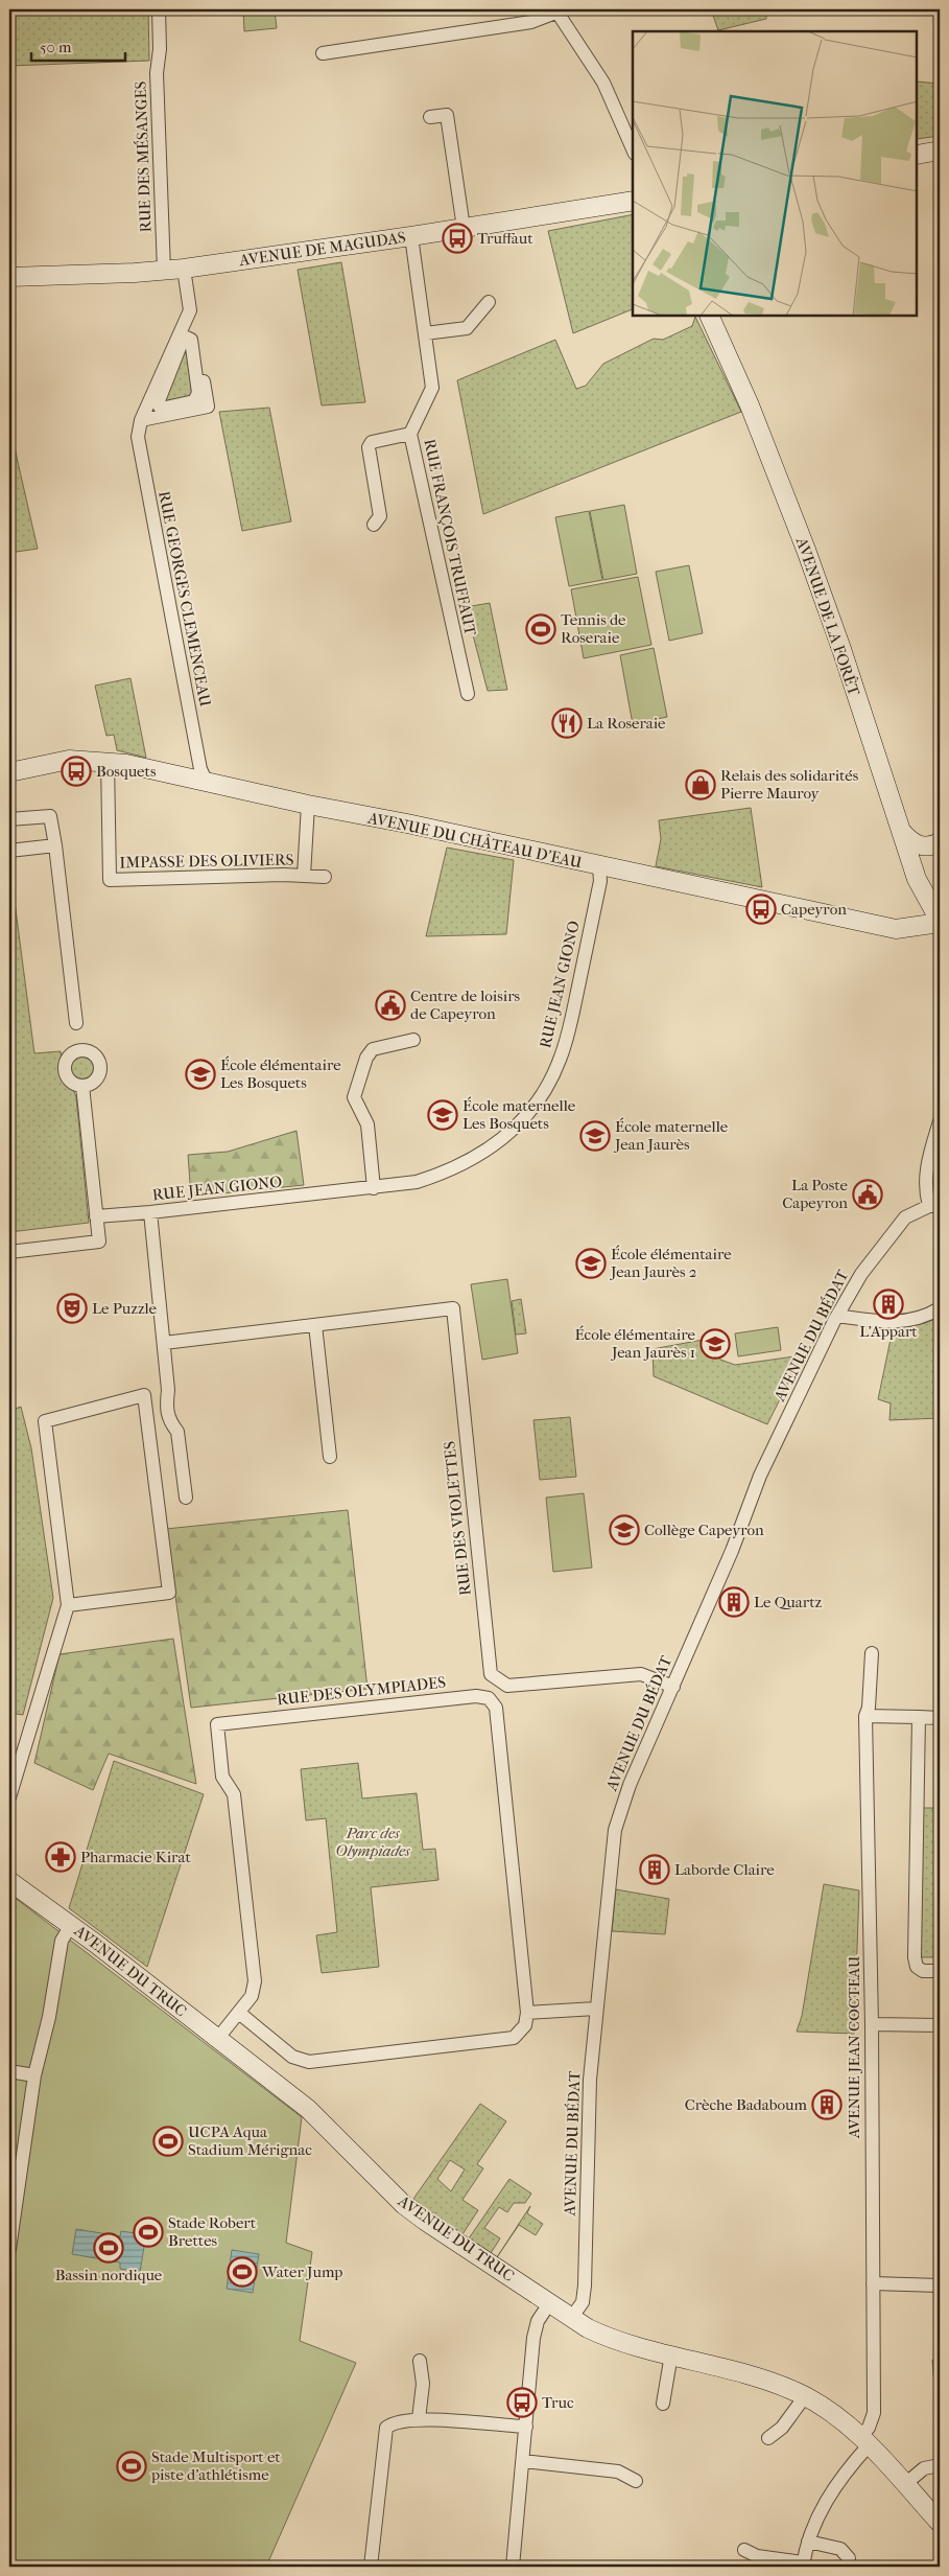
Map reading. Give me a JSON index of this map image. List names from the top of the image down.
{
  "streets": {
    "street": [
      "RUE DES MÉSANGES",
      "AVENUE DE MAGUDAS",
      "RUE FRANÇOIS TRUFFAUT",
      "RUE GEORGES CLEMENCEAU",
      "AVENUE DE LA FORÊT",
      "AVENUE DU CHÂTEAU D'EAU",
      "IMPASSE DES OLIVIERS",
      "RUE JEAN GIONO",
      "AVENUE DU BÉDAT",
      "RUE DES VIOLETTES",
      "RUE DES OLYMPIADES",
      "AVENUE DU TRUC",
      "AVENUE JEAN COCTEAU"
    ]
  },
  "crossings": [
    ["RUE DES MÉSANGES", "AVENUE DE MAGUDAS"],
    ["AVENUE DE MAGUDAS", "RUE FRANÇOIS TRUFFAUT"],
    ["RUE GEORGES CLEMENCEAU", "AVENUE DU CHÂTEAU D'EAU"],
    ["AVENUE DE LA FORÊT", "AVENUE DU CHÂTEAU D'EAU"],
    ["AVENUE DU CHÂTEAU D'EAU", "IMPASSE DES OLIVIERS"],
    ["AVENUE DU CHÂTEAU D'EAU", "RUE JEAN GIONO"],
    ["AVENUE DU BÉDAT", "RUE DES VIOLETTES"],
    ["AVENUE DU BÉDAT", "AVENUE DU TRUC"],
    ["RUE DES OLYMPIADES", "AVENUE DU TRUC"],
    ["AVENUE DU TRUC", "AVENUE JEAN COCTEAU"]
  ],
  "parks": ["Parc des Olympiades"],
  "places": {
    "bus stop": [
      "Truffaut",
      "Bosquets",
      "Capeyron",
      "Truc"
    ],
    "sports": [
      "Tennis de Roseraie",
      "UCPA Aqua Stadium Mérignac",
      "Stade Robert Brettes",
      "Bassin nordique",
      "Water Jump",
      "Stade Multisport et piste d'athlétisme"
    ],
    "restaurant": ["La Roseraie"],
    "shop": ["Relais des solidarités Pierre Mauroy"],
    "public building": ["Centre de loisirs de Capeyron", "La Poste Capeyron"],
    "school or university": [
      "École élémentaire Les Bosquets",
      "École maternelle Les Bosquets",
      "École maternelle Jean Jaurès",
      "École élémentaire Jean Jaurès 2",
      "École élémentaire Jean Jaurès 1",
      "Collège Capeyron"
    ],
    "building": [
      "L'Appart",
      "Le Quartz",
      "Laborde Claire",
      "Crèche Badaboum"
    ],
    "theatre": ["Le Puzzle"],
    "pharmacy": ["Pharmacie Kirat"]
  },
  "scale_bar": "50 m"
}
